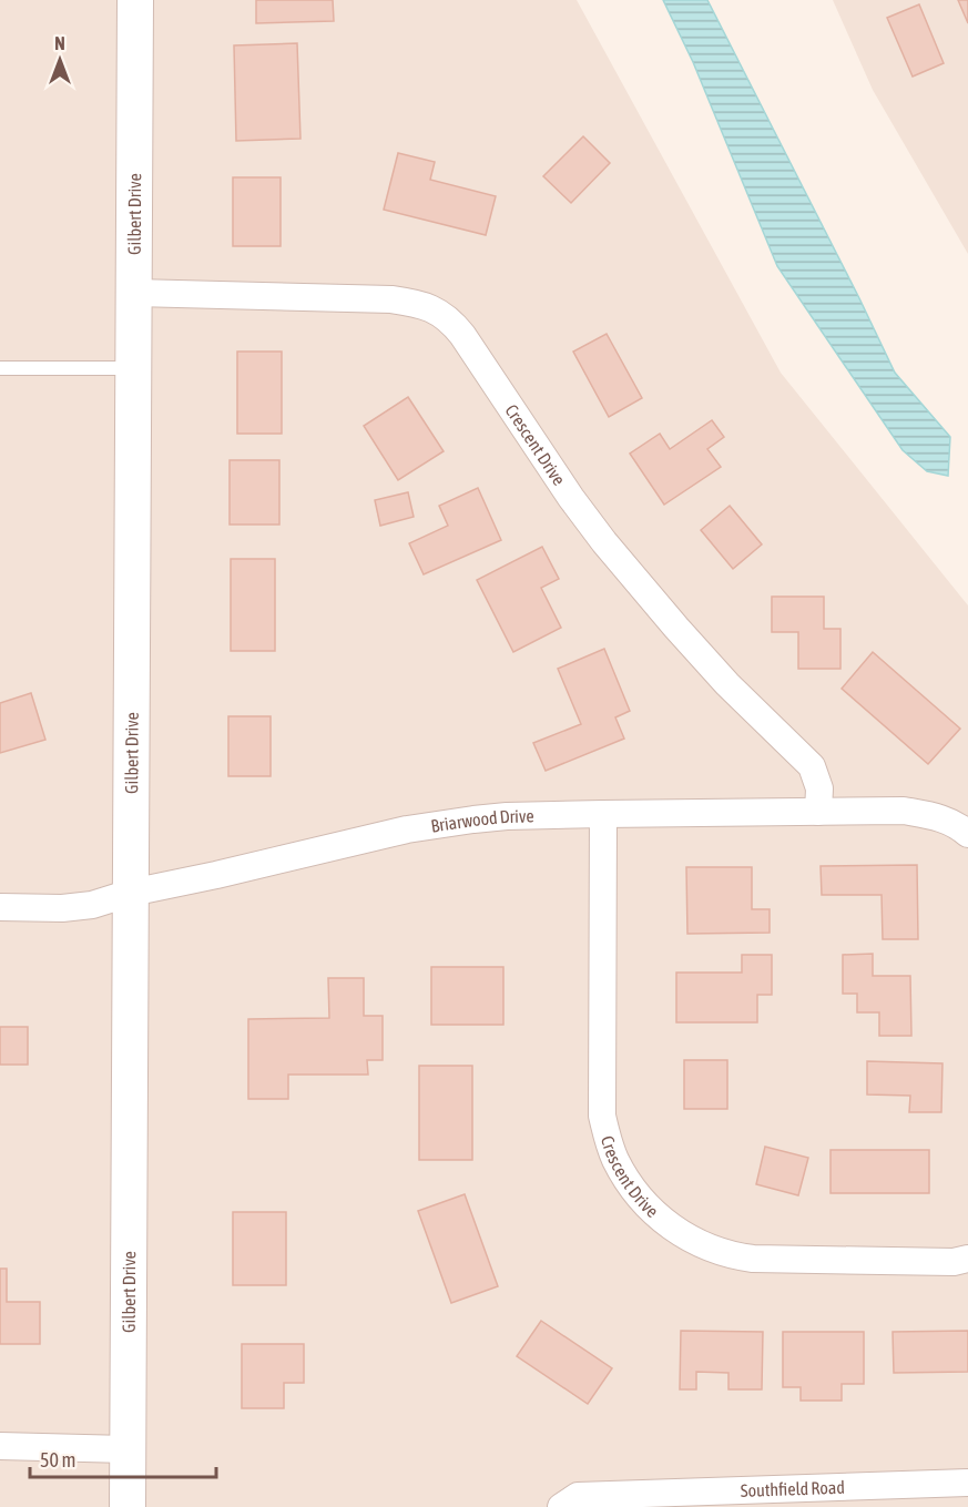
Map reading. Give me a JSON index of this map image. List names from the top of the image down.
{
  "streets": {
    "street": [
      "Gilbert Drive",
      "Crescent Drive",
      "Briarwood Drive",
      "Southfield Road"
    ]
  },
  "crossings": [
    ["Gilbert Drive", "Crescent Drive"],
    ["Gilbert Drive", "Briarwood Drive"],
    ["Crescent Drive", "Briarwood Drive"]
  ],
  "scale_bar": "50 m",
  "north": "top"
}
